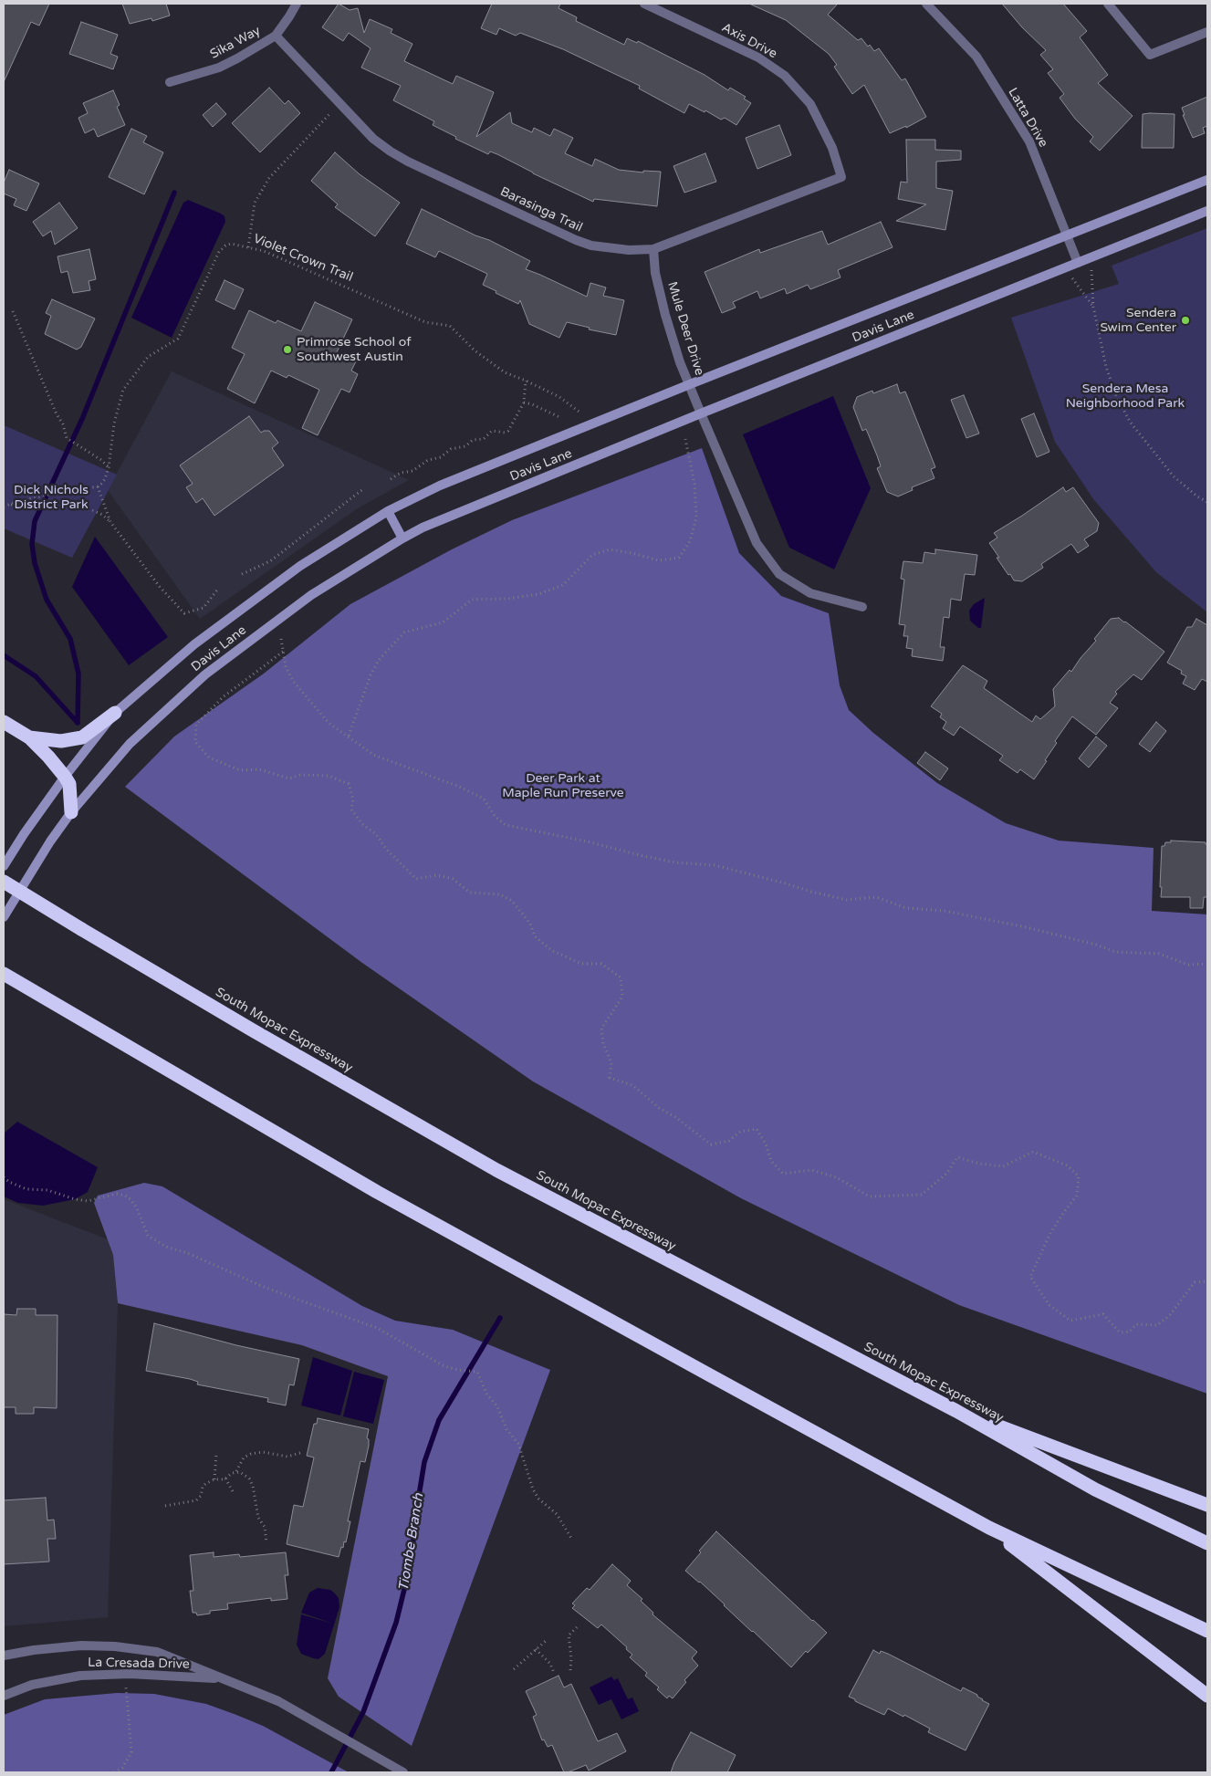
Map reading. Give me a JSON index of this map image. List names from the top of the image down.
{
  "streets": {
    "highway": ["South Mopac Expressway"],
    "main road": ["Davis Lane"],
    "street": [
      "Axis Drive",
      "Sika Way",
      "Latta Drive",
      "Barasinga Trail",
      "Mule Deer Drive",
      "La Cresada Drive"
    ],
    "path": ["Violet Crown Trail"]
  },
  "crossings": [
    ["Axis Drive", "Barasinga Trail"],
    ["Sika Way", "Barasinga Trail"],
    ["Latta Drive", "Davis Lane"],
    ["Barasinga Trail", "Mule Deer Drive"],
    ["Davis Lane", "Mule Deer Drive"]
  ],
  "water": ["Tiombe Branch"],
  "parks": ["Sendera Mesa Neighborhood Park", "Dick Nichols District Park", "Deer Park at Maple Run Preserve"],
  "places": ["Sendera Swim Center", "Primrose School of Southwest Austin"]
}
